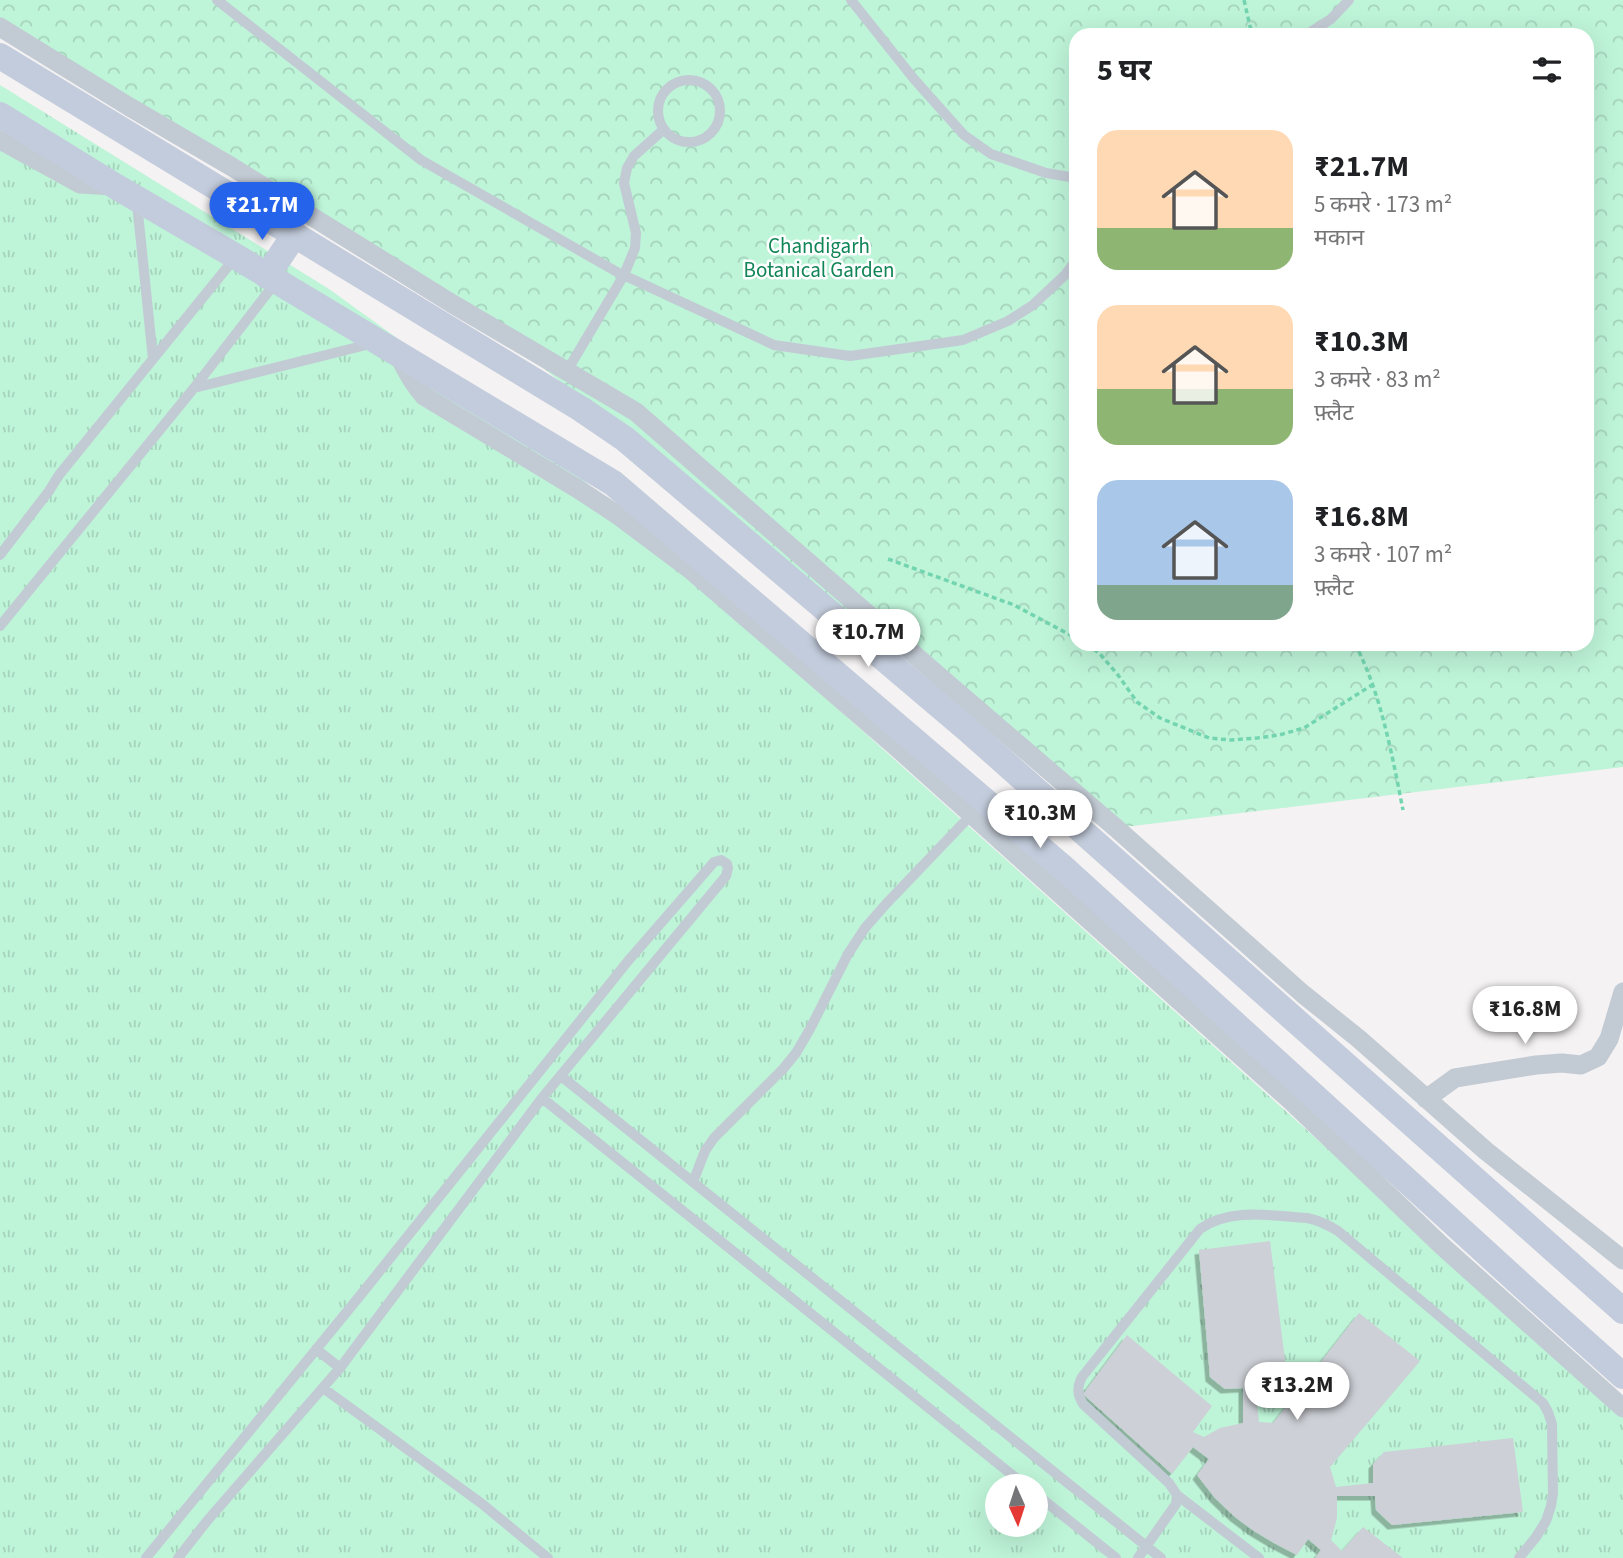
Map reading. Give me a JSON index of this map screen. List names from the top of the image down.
{
  "parks": ["Chandigarh Botanical Garden"],
  "north": "bottom",
  "page": {
    "heading": "5 घर",
    "list": [
      {
        "name": "₹21.7M",
        "note": "5 कमरे · 173 m² · मकान"
      },
      {
        "name": "₹10.3M",
        "note": "3 कमरे · 83 m² · फ़्लैट"
      },
      {
        "name": "₹16.8M",
        "note": "3 कमरे · 107 m² · फ़्लैट"
      }
    ],
    "price": [
      "₹21.7M",
      "₹10.7M",
      "₹10.3M",
      "₹16.8M",
      "₹13.2M"
    ]
  }
}
